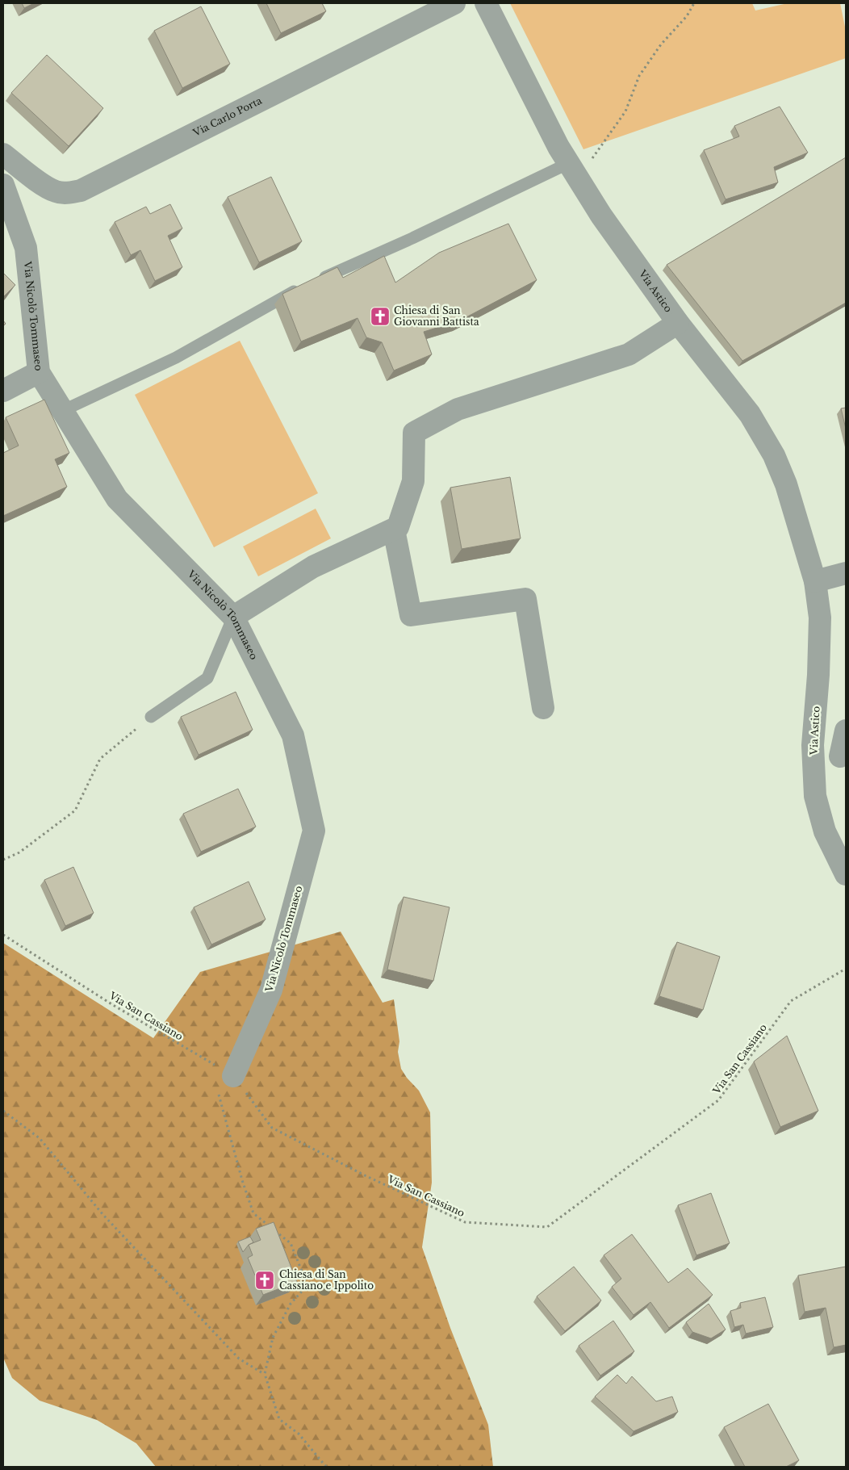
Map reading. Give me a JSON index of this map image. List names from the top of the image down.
{
  "streets": {
    "street": ["Via Carlo Porta", "Via Astico", "Via Nicolò Tommaseo"],
    "path": ["Via San Cassiano"]
  },
  "crossings": [
    ["Via Nicolò Tommaseo", "Via San Cassiano"]
  ],
  "places": {
    "church": ["Chiesa di San Giovanni Battista", "Chiesa di San Cassiano e Ippolito"]
  }
}
